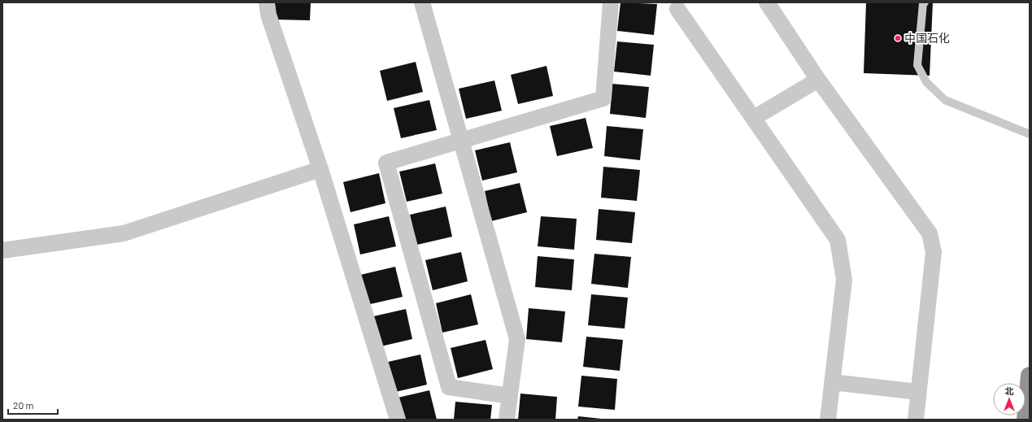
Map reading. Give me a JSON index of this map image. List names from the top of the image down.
{
  "places": ["中国石化"],
  "scale_bar": "20 m",
  "north": "top"
}
